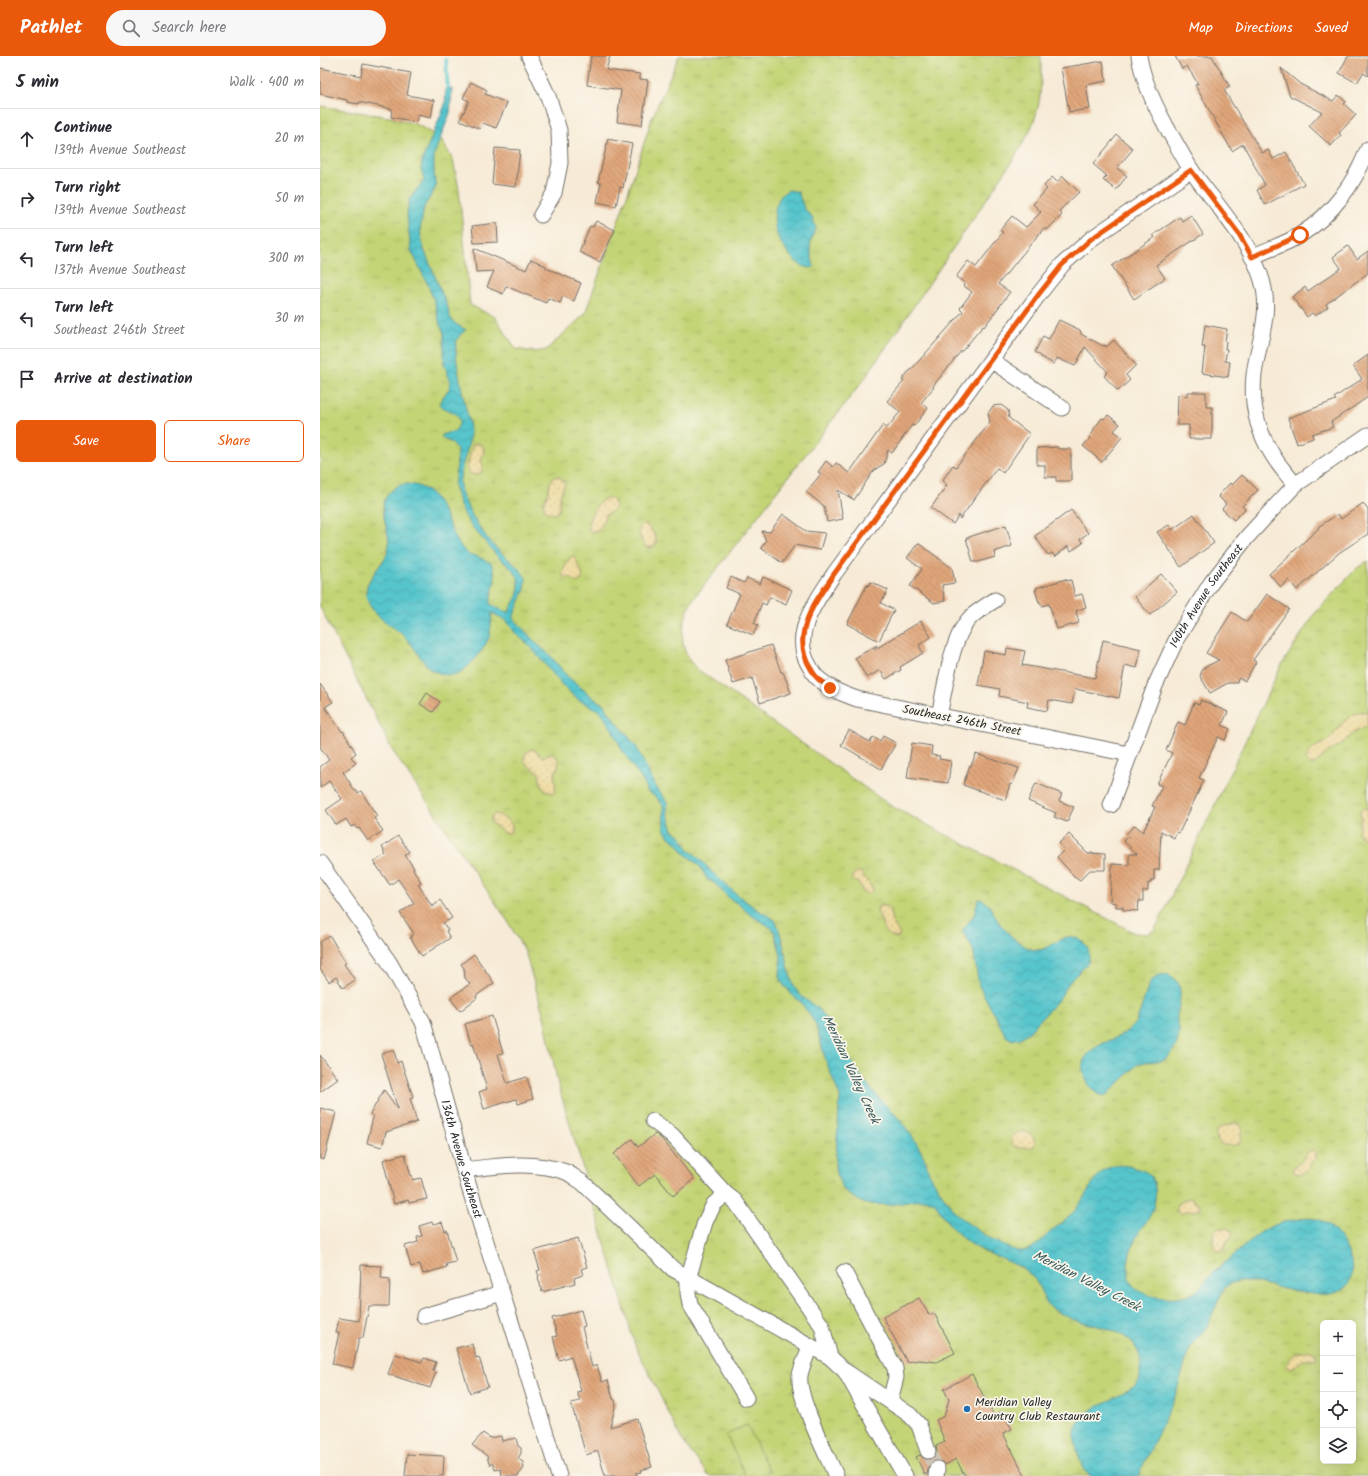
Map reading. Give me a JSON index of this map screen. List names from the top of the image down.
{
  "streets": {
    "street": ["140th Avenue Southeast", "Southeast 246th Street", "136th Avenue Southeast"]
  },
  "crossings": [
    ["140th Avenue Southeast", "Southeast 246th Street"]
  ],
  "water": ["Meridian Valley Creek"],
  "places": ["Meridian Valley Country Club Restaurant"],
  "page": {
    "header": "Pathlet",
    "search": "Search here",
    "nav": ["Map", "Directions", "Saved"],
    "heading": ["5 min", "Walk · 400 m"],
    "list": [
      ["Continue", "139th Avenue Southeast", "20 m"],
      ["Turn right", "139th Avenue Southeast", "50 m"],
      ["Turn left", "137th Avenue Southeast", "300 m"],
      ["Turn left", "Southeast 246th Street", "30 m"],
      "Arrive at destination"
    ],
    "buttons": ["Save", "Share"],
    "map_buttons": ["+", "−"]
  }
}
